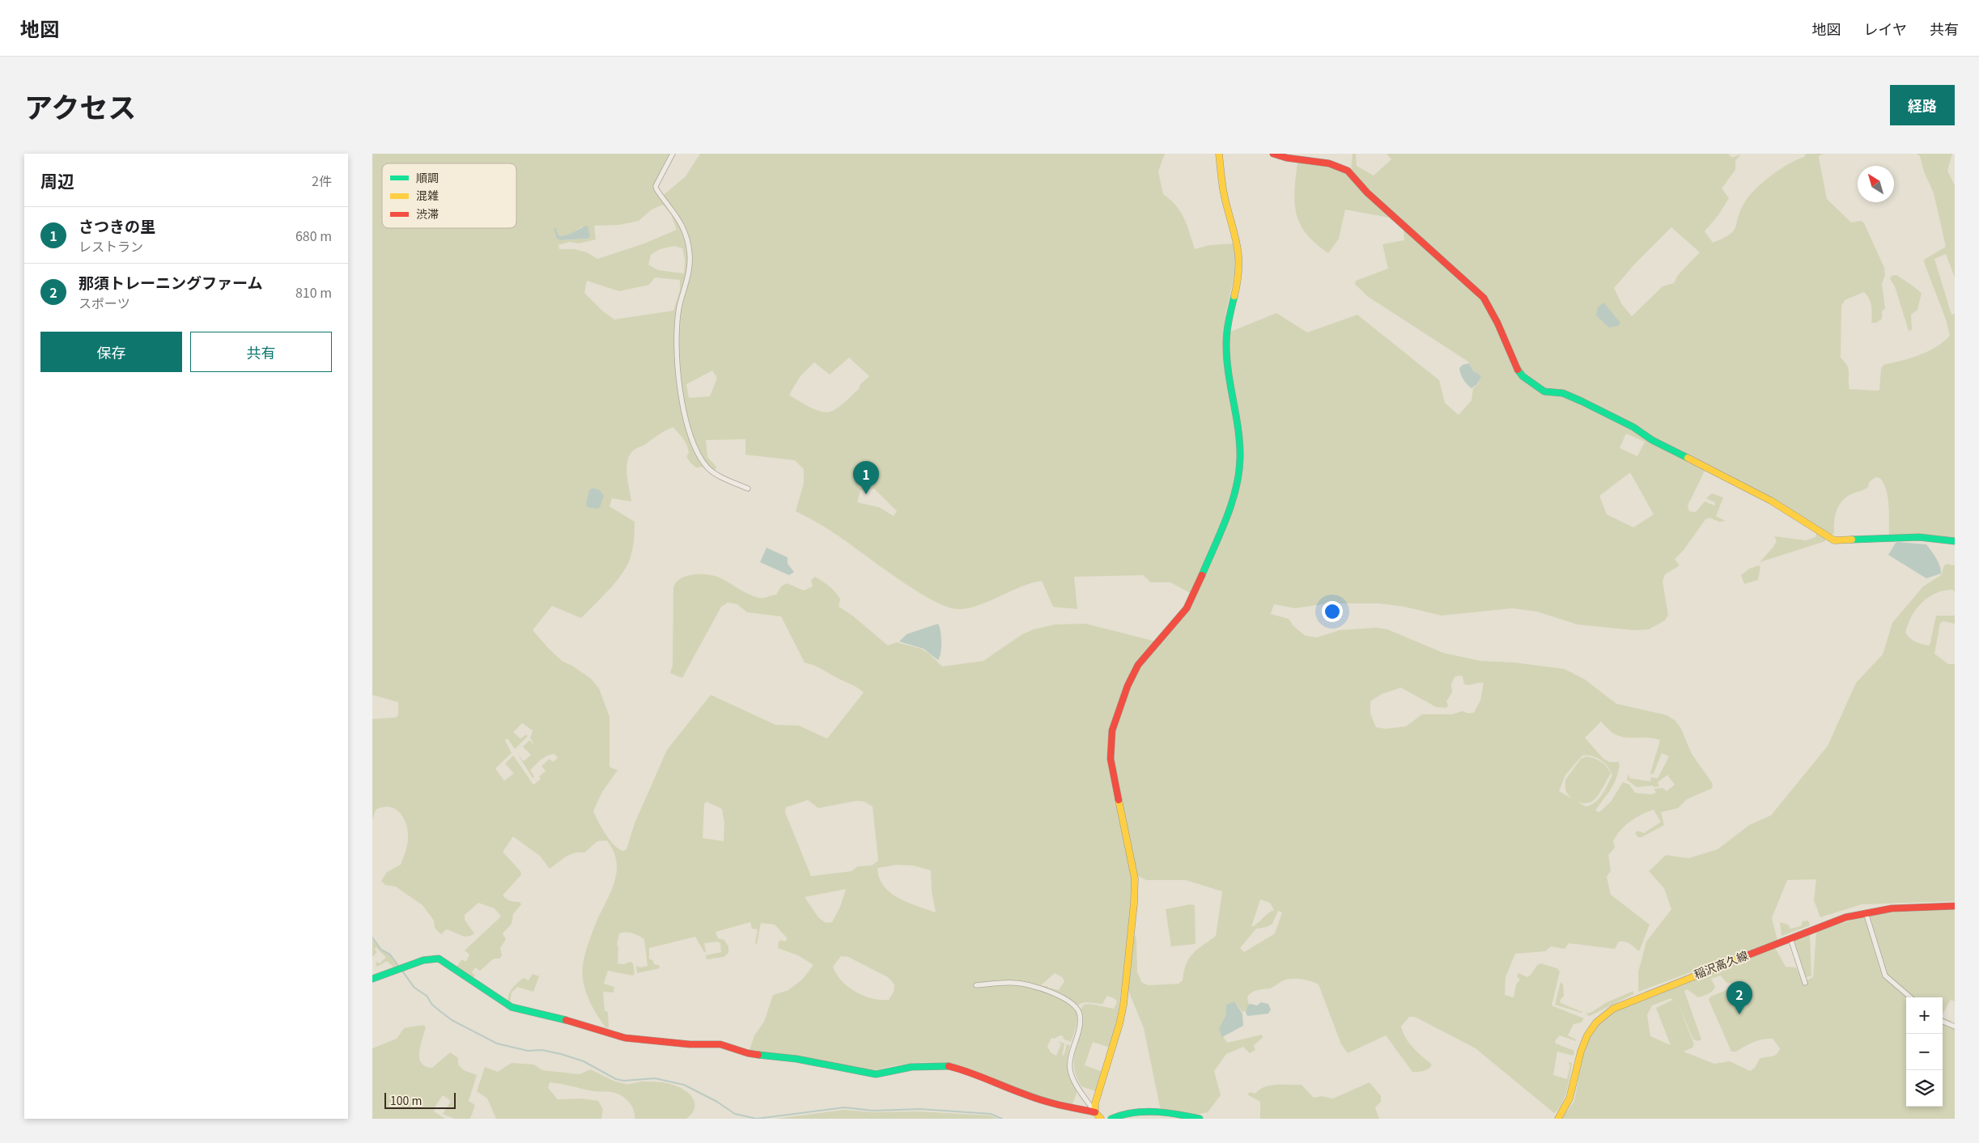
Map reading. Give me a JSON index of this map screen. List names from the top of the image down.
{
  "streets": {
    "street": ["稲沢高久線"]
  },
  "legend": ["順調", "混雑", "渋滞"],
  "scale_bar": "100 m",
  "north": "top left",
  "page": {
    "header": "地図",
    "nav": ["地図", "レイヤ", "共有"],
    "title": "アクセス",
    "buttons": [
      "経路",
      ["保存", "共有"]
    ],
    "heading": ["周辺", "2件"],
    "list": [
      {
        "mark": "1",
        "name": "さつきの里",
        "note": "レストラン",
        "value": "680 m"
      },
      {
        "mark": "2",
        "name": "那須トレーニングファーム",
        "note": "スポーツ",
        "value": "810 m"
      }
    ],
    "pins": ["1", "2"],
    "map_buttons": ["+", "−"],
    "scale": "100 m"
  }
}
